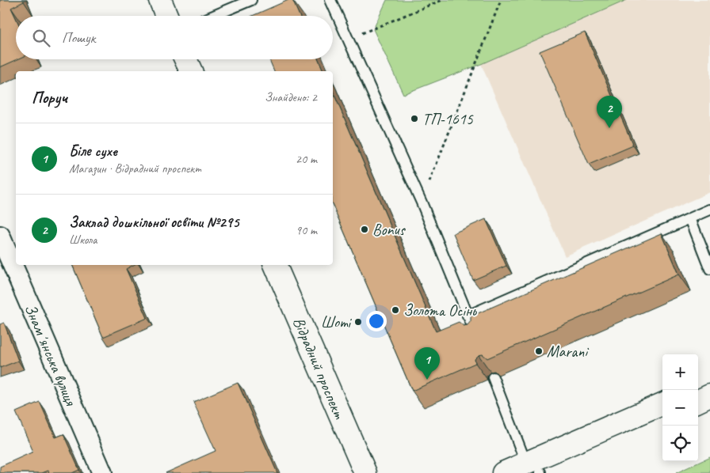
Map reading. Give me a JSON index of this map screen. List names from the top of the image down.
{
  "streets": {
    "street": ["Знамʼянська вулиця", "Відрадний проспект"]
  },
  "places": [
    "ТП-1615",
    "Bonus",
    "Золота Осінь",
    "Шоті",
    "Marani"
  ],
  "page": {
    "search": "Пошук",
    "heading": ["Поруч", "Знайдено: 2"],
    "pins": ["2", "1"],
    "list": [
      {
        "mark": "1",
        "name": "Біле сухе",
        "note": "Магазин · Відрадний проспект",
        "value": "20 m"
      },
      {
        "mark": "2",
        "name": "Заклад дошкільної освіти №295",
        "note": "Школа",
        "value": "90 m"
      }
    ],
    "map_buttons": ["+", "−"]
  }
}
